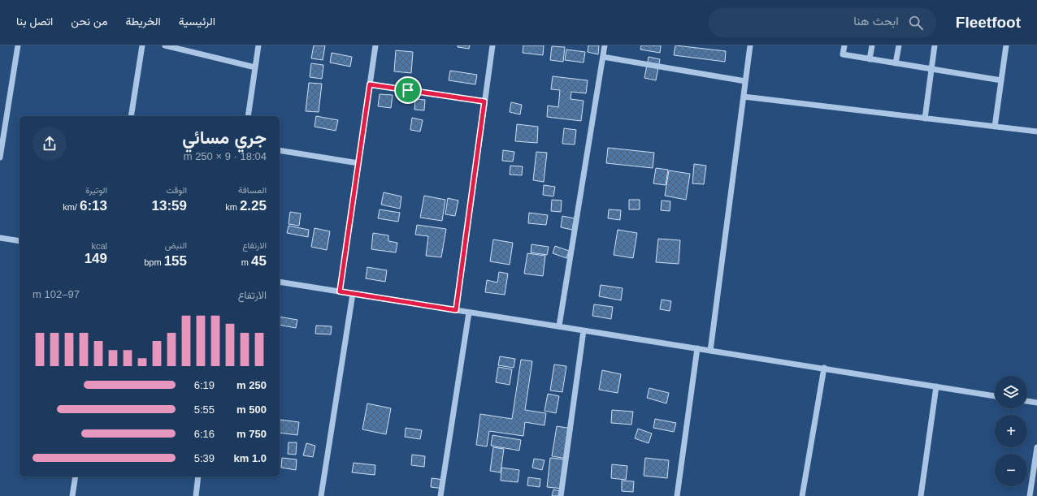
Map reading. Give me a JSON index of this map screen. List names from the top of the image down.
{
  "page": {
    "header": "Fleetfoot",
    "search": "ابحث هنا",
    "nav": [
      "الرئيسية",
      "الخريطة",
      "من نحن",
      "اتصل بنا"
    ],
    "heading": ["جري مسائي", "18:04 · 9 × 250 m"],
    "stats": [
      ["المسافة", "2.25 km"],
      ["الوقت", "13:59"],
      ["الوتيرة", "6:13 /km"],
      ["الارتفاع", "45 m"],
      ["النبض", "155 bpm"],
      ["kcal", "149"]
    ],
    "chart": ["الارتفاع", "97–102 m"],
    "list": [
      {
        "name": "250 m",
        "note": "6:19"
      },
      {
        "name": "500 m",
        "note": "5:55"
      },
      {
        "name": "750 m",
        "note": "6:16"
      },
      {
        "name": "1.0 km",
        "note": "5:39"
      }
    ],
    "map_buttons": ["+", "−"]
  }
}
